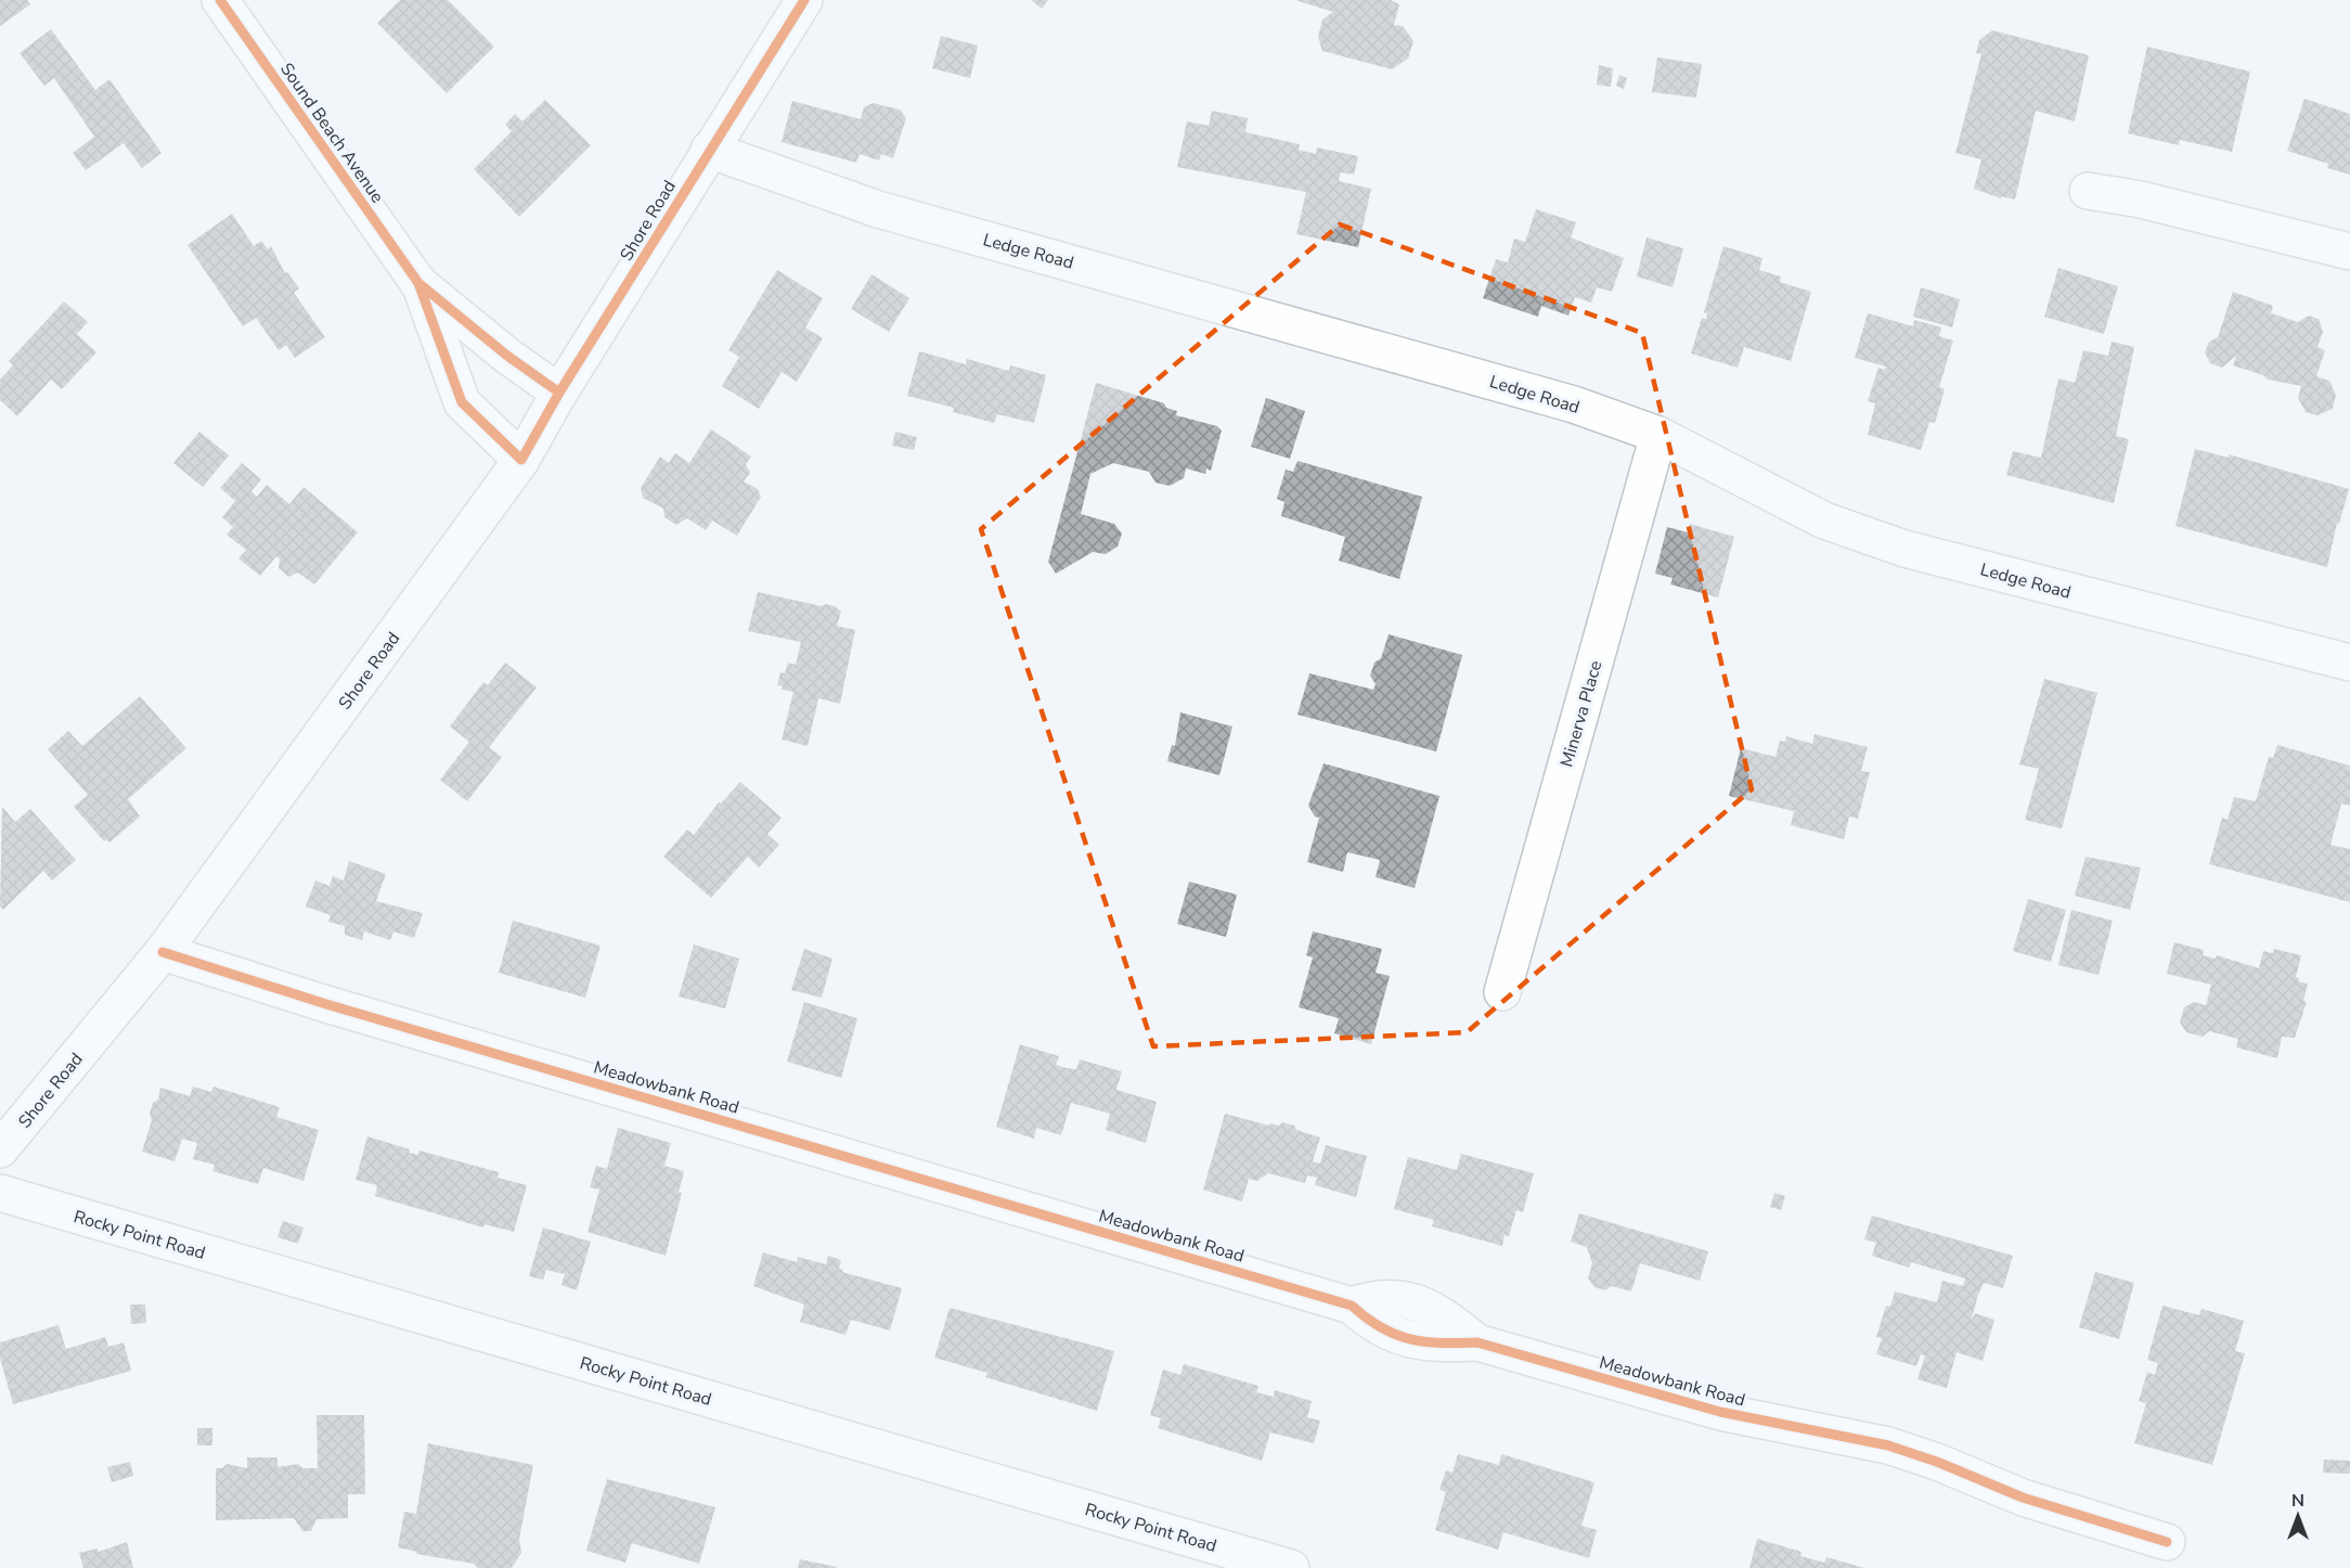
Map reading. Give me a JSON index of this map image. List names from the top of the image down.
{
  "streets": {
    "street": [
      "Sound Beach Avenue",
      "Shore Road",
      "Ledge Road",
      "Minerva Place",
      "Meadowbank Road",
      "Rocky Point Road"
    ]
  },
  "crossings": [
    ["Sound Beach Avenue", "Shore Road"],
    ["Shore Road", "Ledge Road"],
    ["Shore Road", "Meadowbank Road"],
    ["Ledge Road", "Minerva Place"]
  ],
  "north": "top"
}
